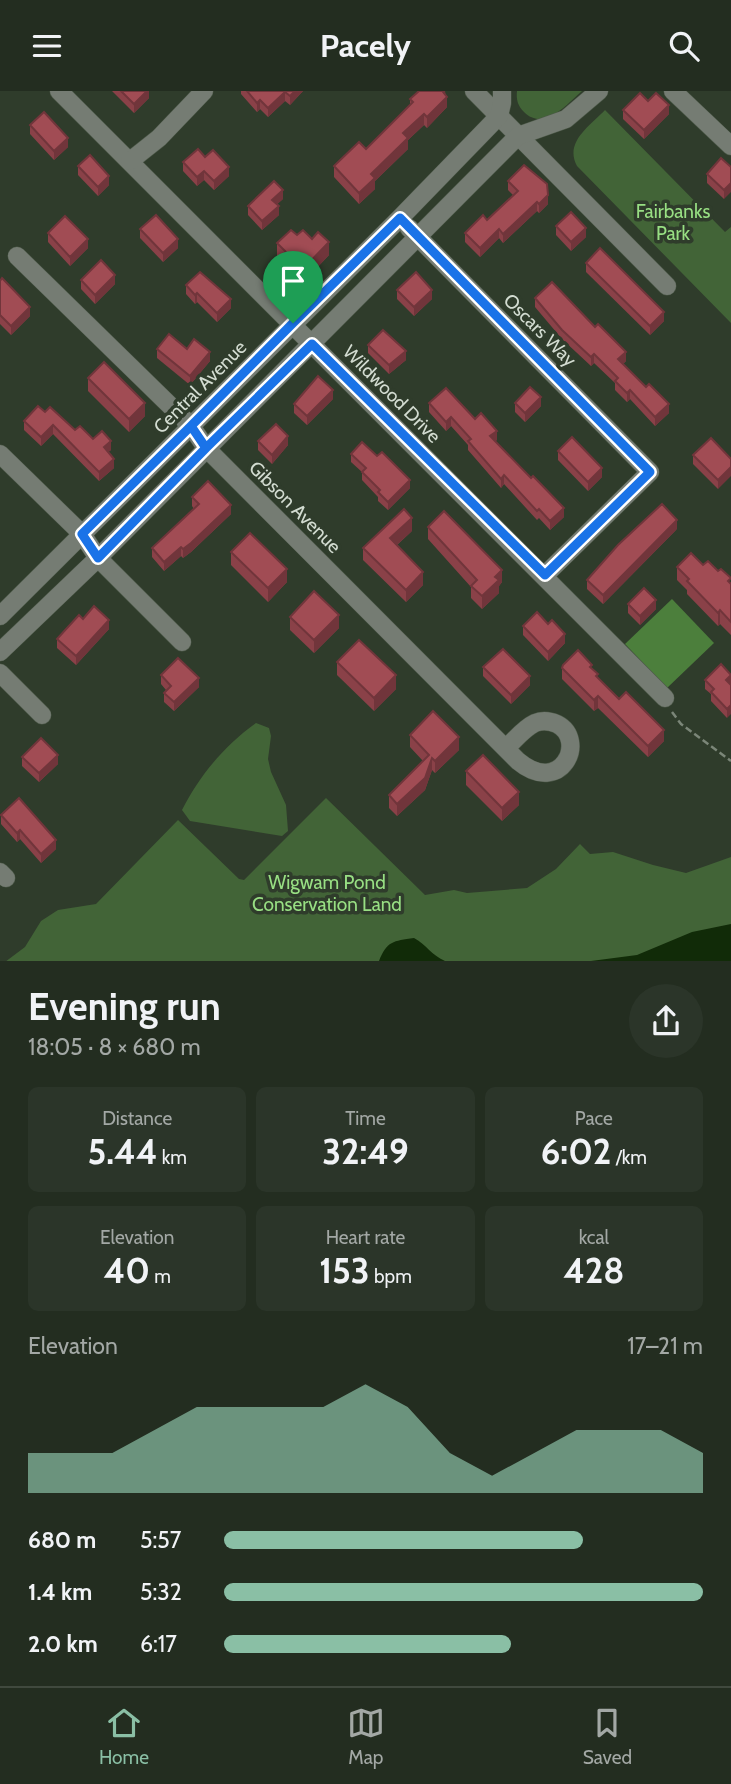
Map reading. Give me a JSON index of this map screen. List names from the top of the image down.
{
  "streets": {
    "street": [
      "Oscars Way",
      "Central Avenue",
      "Wildwood Drive",
      "Gibson Avenue"
    ]
  },
  "crossings": [
    ["Oscars Way", "Central Avenue"],
    ["Oscars Way", "Wildwood Drive"],
    ["Central Avenue", "Wildwood Drive"],
    ["Central Avenue", "Gibson Avenue"]
  ],
  "parks": ["Fairbanks Park", "Wigwam Pond Conservation Land"],
  "page": {
    "header": "Pacely",
    "heading": ["Evening run", "18:05 · 8 × 680 m"],
    "stats": [
      ["Distance", "5.44 km"],
      ["Time", "32:49"],
      ["Pace", "6:02 /km"],
      ["Elevation", "40 m"],
      ["Heart rate", "153 bpm"],
      ["kcal", "428"]
    ],
    "chart": ["Elevation", "17–21 m"],
    "list": [
      {
        "name": "680 m",
        "note": "5:57"
      },
      {
        "name": "1.4 km",
        "note": "5:32"
      },
      {
        "name": "2.0 km",
        "note": "6:17"
      }
    ],
    "tabs": ["Home", "Map", "Saved"]
  }
}
